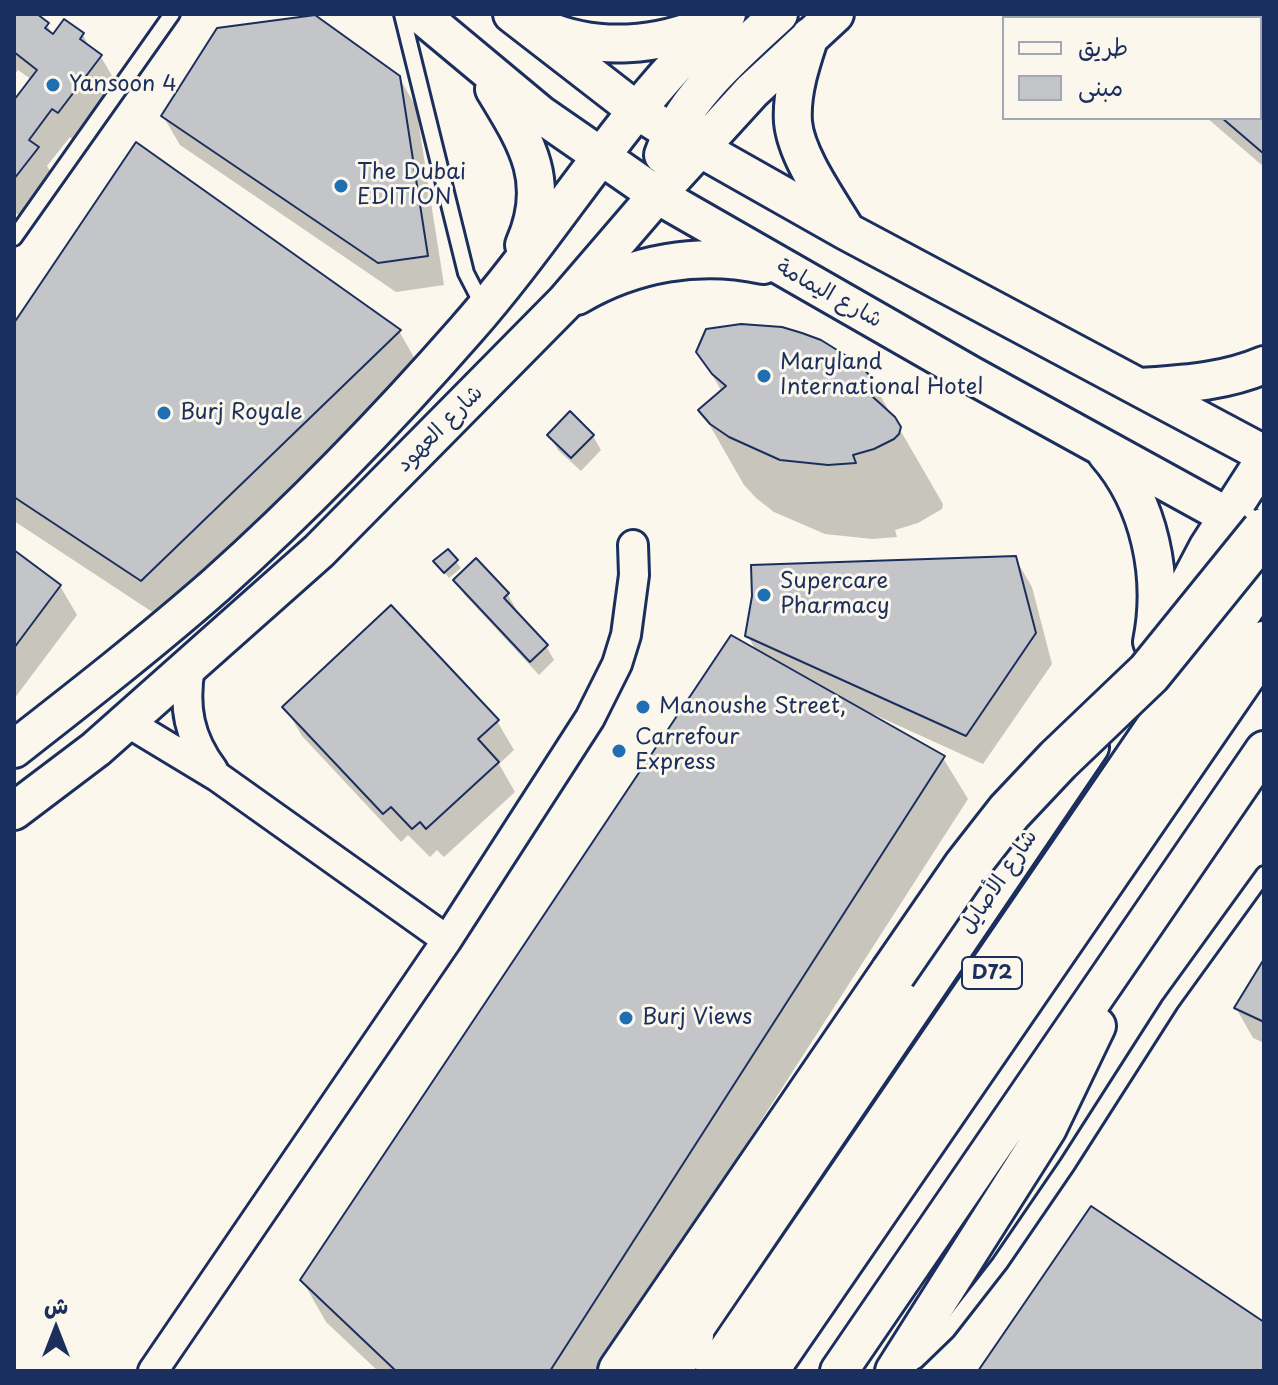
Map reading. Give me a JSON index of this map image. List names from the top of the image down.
{
  "streets": {
    "main road": ["شارع الأصايل", "D72"],
    "street": ["شارع اليمامة", "شارع العهود"]
  },
  "crossings": [
    ["شارع اليمامة", "شارع العهود"],
    ["شارع اليمامة", "شارع الأصايل"]
  ],
  "places": [
    "Yansoon 4",
    "The Dubai EDITION",
    "Maryland International Hotel",
    "Burj Royale",
    "Supercare Pharmacy",
    "Manoushe Street,",
    "Carrefour Express",
    "Burj Views"
  ],
  "legend": ["طريق", "مبنى"],
  "north": "top"
}
